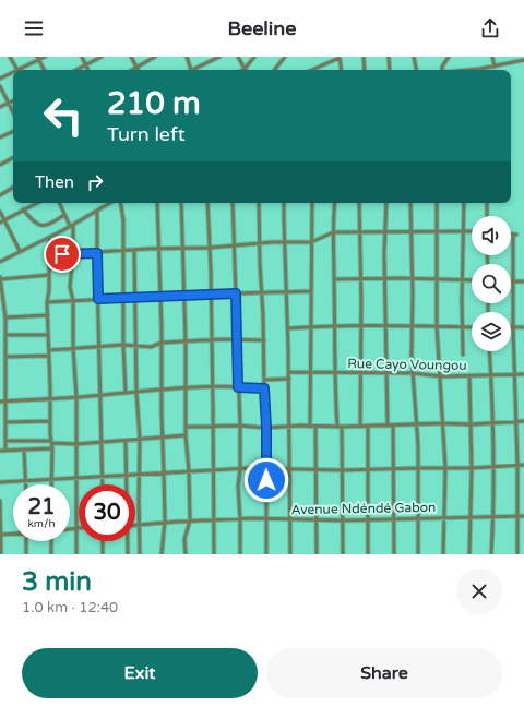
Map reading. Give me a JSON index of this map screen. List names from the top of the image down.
{
  "streets": {
    "street": ["Rue Cayo Voungou", "Avenue Ndéndé Gabon"]
  },
  "page": {
    "header": "Beeline",
    "turn": ["210 m", "Turn left"],
    "then": "Then",
    "speed": "21 km/h",
    "limit": "30",
    "heading": ["3 min", "1.0 km · 12:40"],
    "buttons": ["Exit", "Share"]
  }
}
